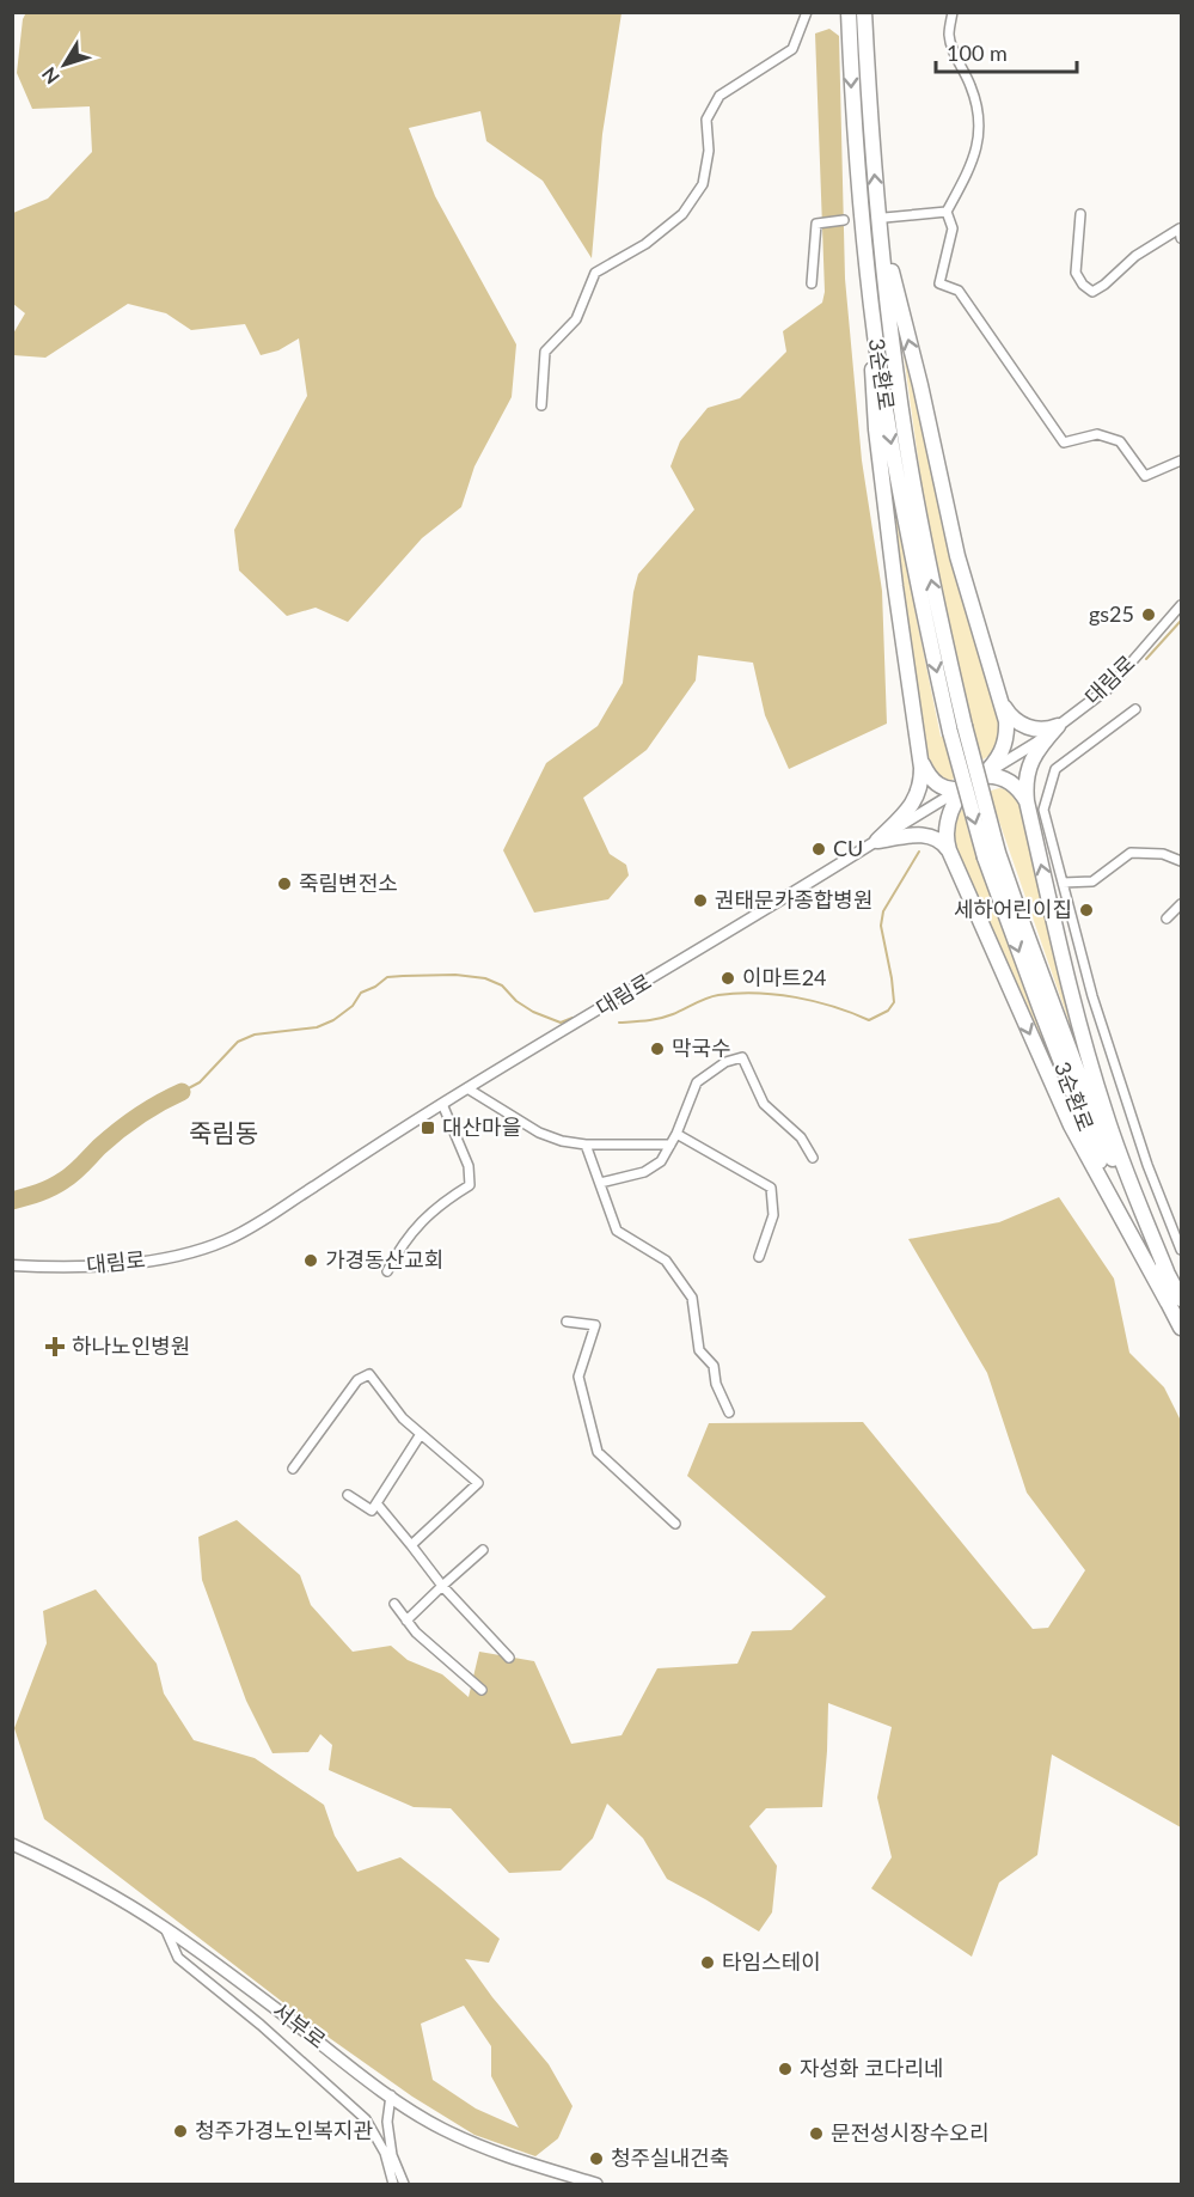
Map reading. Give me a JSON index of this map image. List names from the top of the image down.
{
  "streets": {
    "highway": ["3순환로"],
    "main road": ["서부로"],
    "street": ["대림로"]
  },
  "districts": ["죽림동"],
  "places": {
    "other": [
      "gs25",
      "CU",
      "죽림변전소",
      "권태문카종합병원",
      "세하어린이집",
      "이마트24",
      "막국수",
      "가경동산교회",
      "타임스테이",
      "자성화 코다리네",
      "청주가경노인복지관",
      "문전성시장수오리",
      "청주실내건축"
    ],
    "transit": ["대산마을"],
    "health": ["하나노인병원"]
  },
  "scale_bar": "100 m",
  "north": "bottom left"
}
